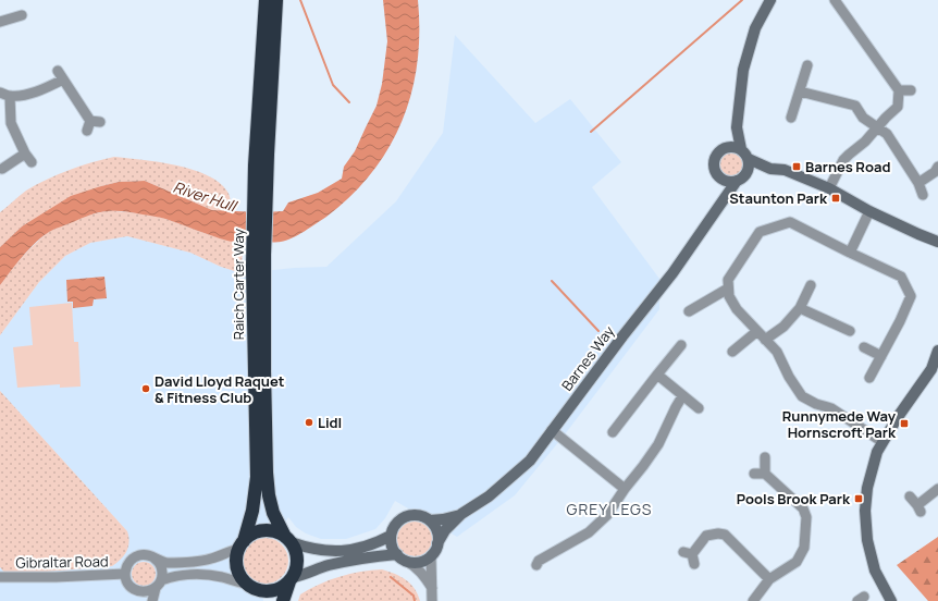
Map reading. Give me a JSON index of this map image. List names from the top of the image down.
{
  "streets": {
    "highway": ["Raich Carter Way"],
    "street": ["Barnes Way", "Gibraltar Road"]
  },
  "districts": ["GREY LEGS"],
  "water": ["River Hull"],
  "places": {
    "transit": [
      "Barnes Road",
      "Staunton Park",
      "Runnymede Way Hornscroft Park",
      "Pools Brook Park"
    ],
    "other": ["David Lloyd Raquet & Fitness Club", "Lidl"]
  }
}
